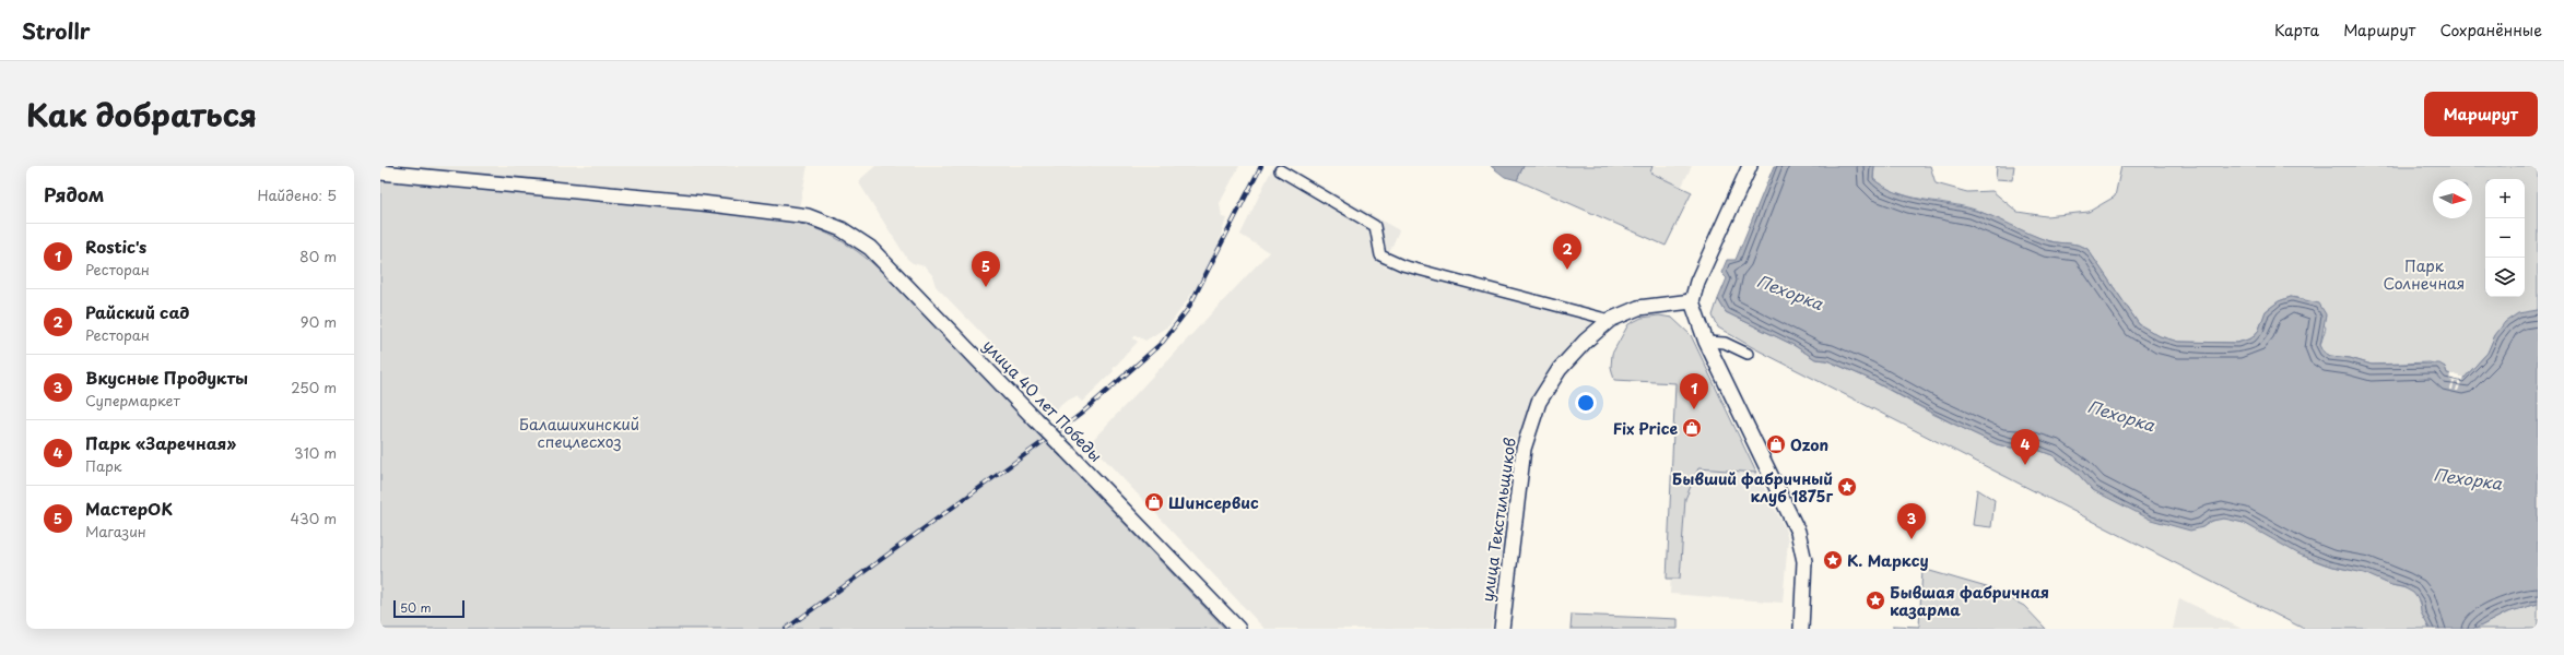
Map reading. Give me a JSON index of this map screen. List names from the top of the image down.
{
  "streets": {
    "street": ["улица 40 лет Победы", "улица Текстильщиков"]
  },
  "water": ["Пехорка"],
  "parks": ["Парк Солнечная", "Балашихинский спецлесхоз"],
  "places": {
    "shop": ["Fix Price", "Ozon", "Шинсервис"],
    "place": ["Бывший фабричный клуб 1875г", "К. Марксу", "Бывшая фабричная казарма"]
  },
  "scale_bar": "50 m",
  "north": "right",
  "page": {
    "header": "Strollr",
    "nav": ["Карта", "Маршрут", "Сохранённые"],
    "title": "Как добраться",
    "buttons": "Маршрут",
    "heading": ["Рядом", "Найдено: 5"],
    "map_buttons": ["+", "−"],
    "list": [
      {
        "mark": "1",
        "name": "Rostic's",
        "note": "Ресторан",
        "value": "80 m"
      },
      {
        "mark": "2",
        "name": "Райский сад",
        "note": "Ресторан",
        "value": "90 m"
      },
      {
        "mark": "3",
        "name": "Вкусные Продукты",
        "note": "Супермаркет",
        "value": "250 m"
      },
      {
        "mark": "4",
        "name": "Парк «Заречная»",
        "note": "Парк",
        "value": "310 m"
      },
      {
        "mark": "5",
        "name": "МастерОК",
        "note": "Магазин",
        "value": "430 m"
      }
    ],
    "pins": [
      "2",
      "5",
      "1",
      "4",
      "3"
    ],
    "scale": "50 m"
  }
}
